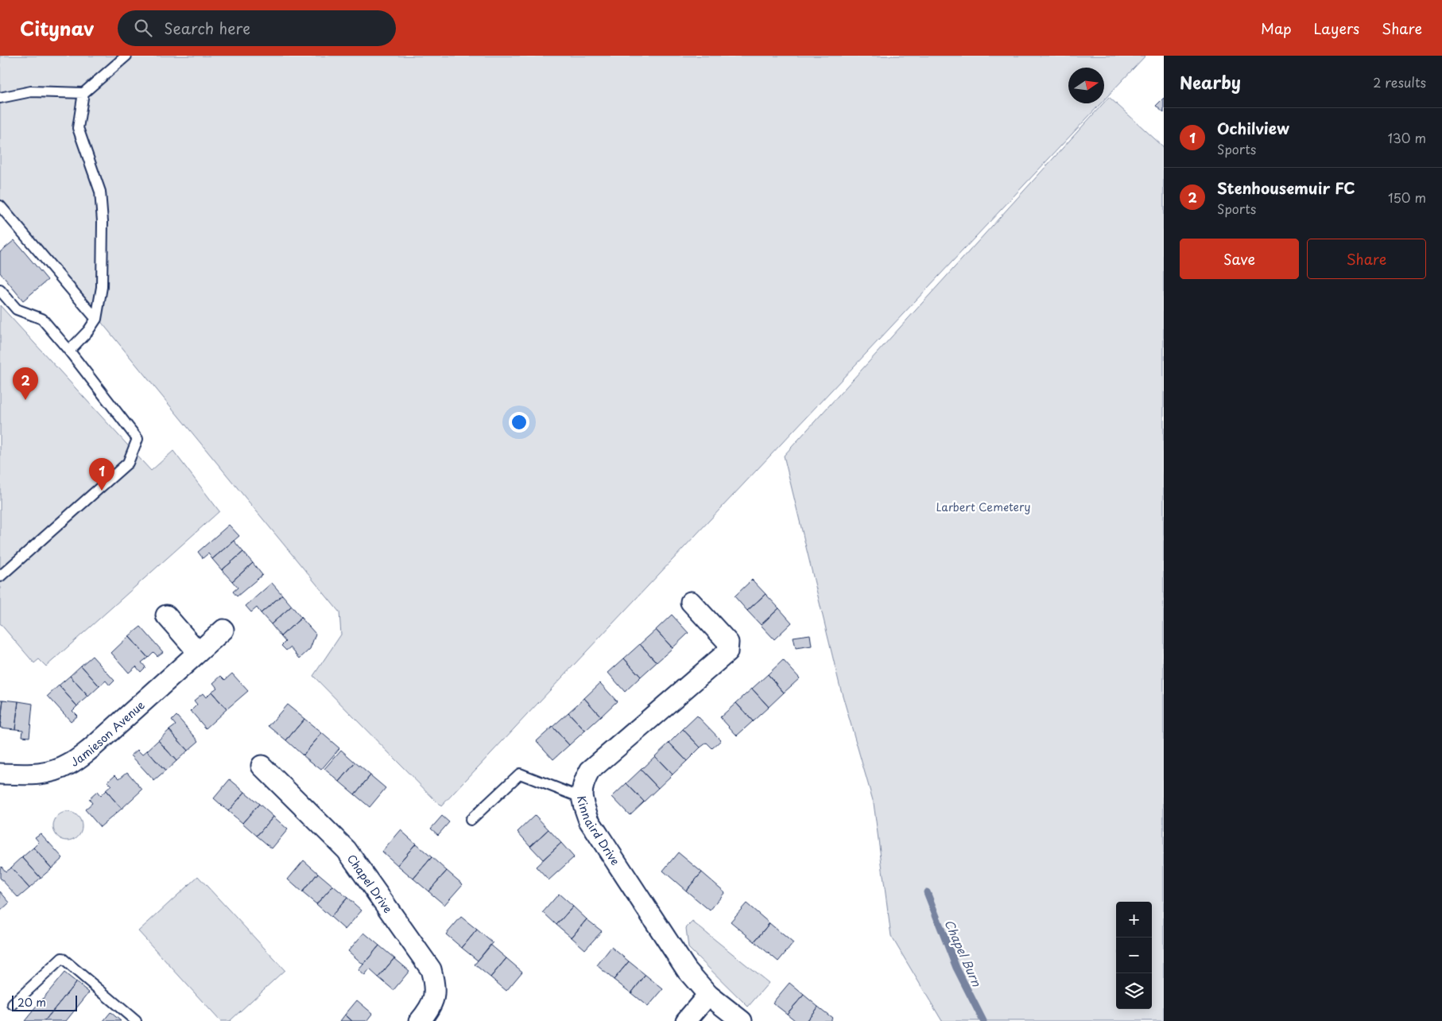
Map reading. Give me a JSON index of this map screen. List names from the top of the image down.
{
  "streets": {
    "street": ["Jamieson Avenue", "Kinnaird Drive", "Chapel Drive"]
  },
  "water": ["Chapel Burn"],
  "parks": ["Larbert Cemetery"],
  "scale_bar": "20 m",
  "north": "right",
  "page": {
    "header": "Citynav",
    "search": "Search here",
    "nav": ["Map", "Layers", "Share"],
    "heading": ["Nearby", "2 results"],
    "list": [
      {
        "mark": "1",
        "name": "Ochilview",
        "note": "Sports",
        "value": "130 m"
      },
      {
        "mark": "2",
        "name": "Stenhousemuir FC",
        "note": "Sports",
        "value": "150 m"
      }
    ],
    "buttons": ["Save", "Share"],
    "pins": ["2", "1"],
    "map_buttons": ["+", "−"],
    "scale": "20 m"
  }
}
